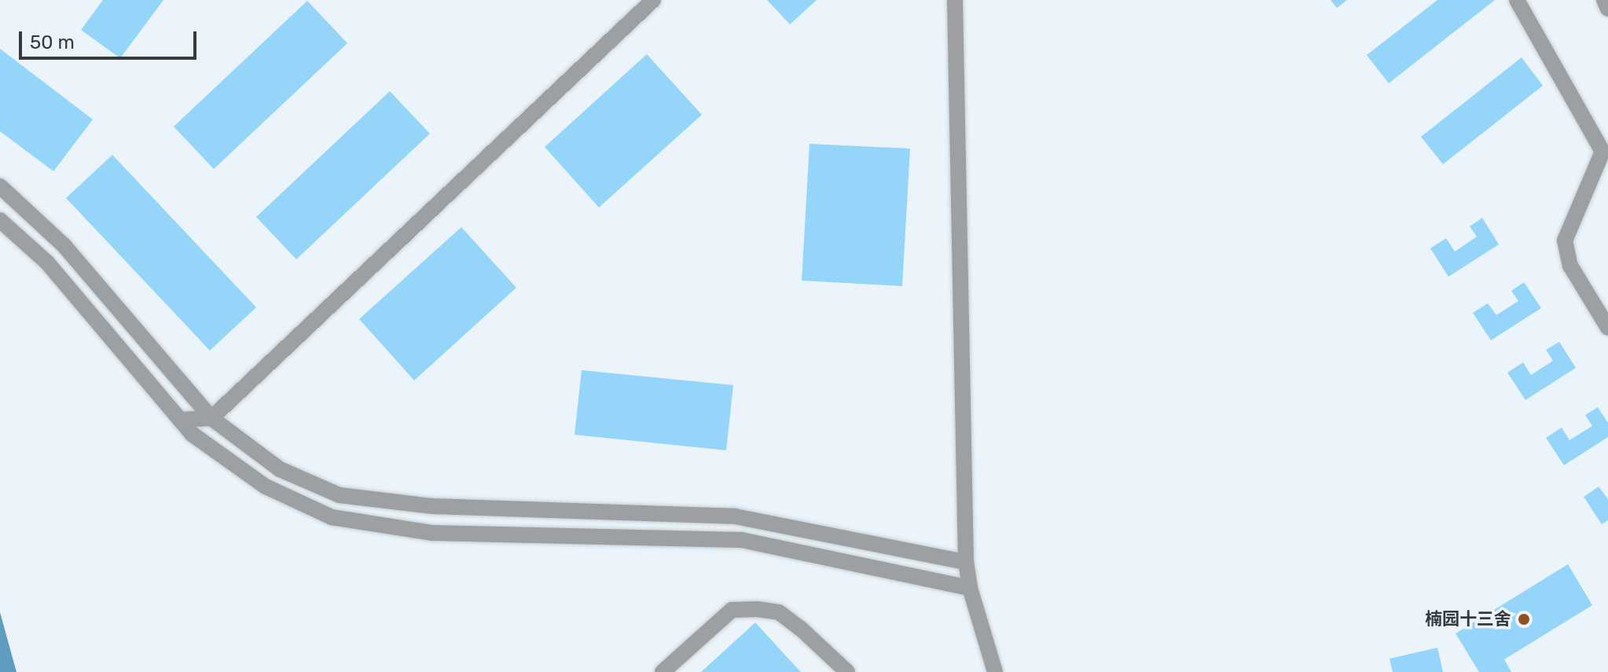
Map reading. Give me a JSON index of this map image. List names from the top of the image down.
{
  "places": ["楠园十三舍"],
  "scale_bar": "50 m"
}
